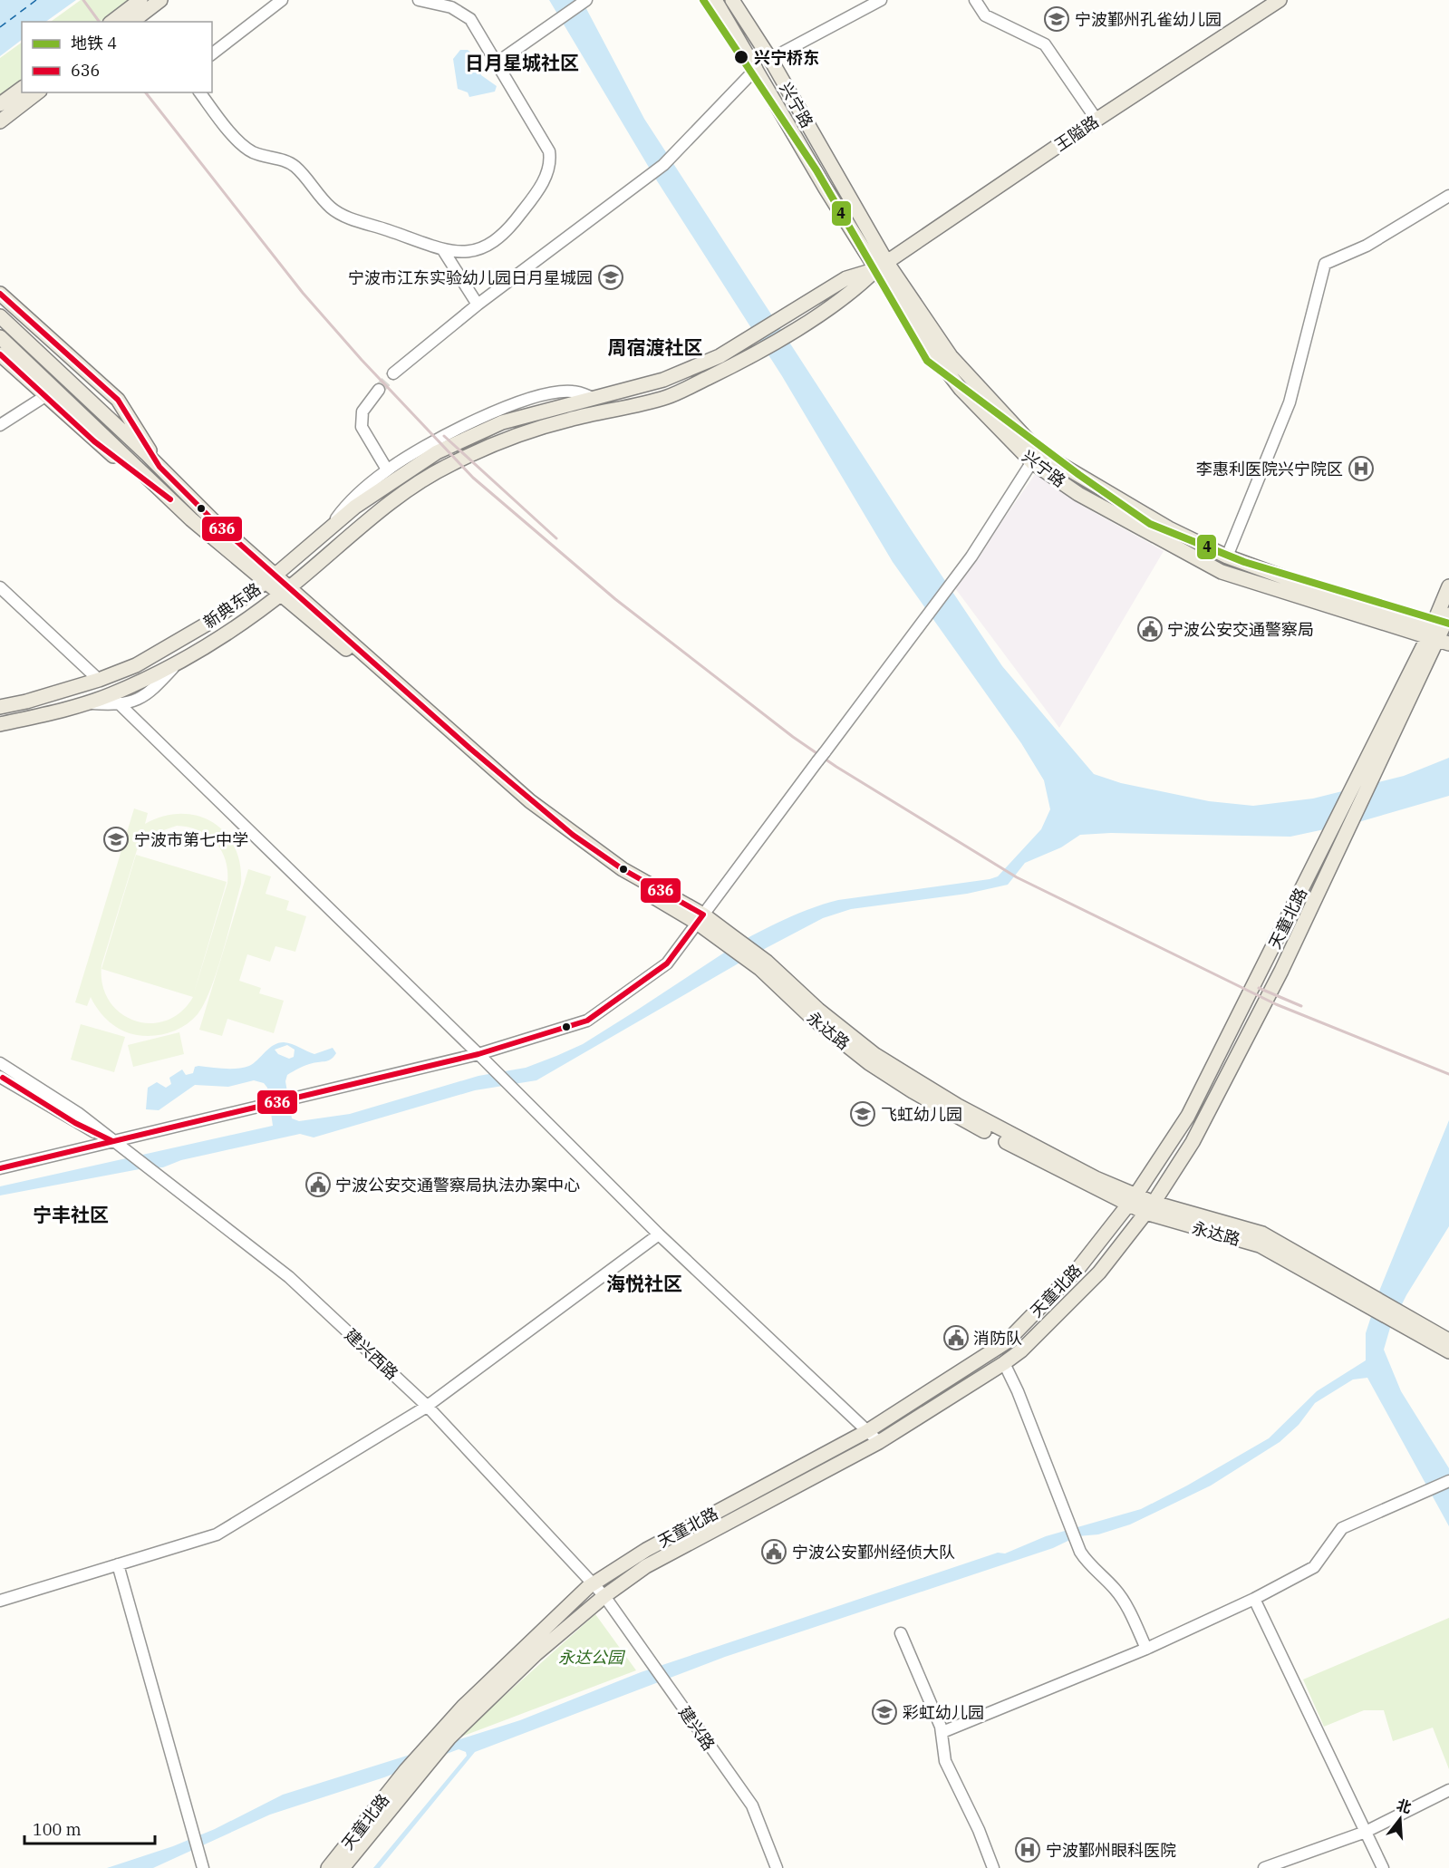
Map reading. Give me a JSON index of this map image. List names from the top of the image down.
{
  "streets": {
    "main road": [
      "兴宁路",
      "王隘路",
      "新典东路",
      "天童北路",
      "永达路"
    ],
    "street": ["建兴西路", "建兴路"]
  },
  "crossings": [
    ["兴宁路", "王隘路"],
    ["兴宁路", "新典东路"],
    ["兴宁路", "天童北路"],
    ["王隘路", "新典东路"],
    ["新典东路", "永达路"],
    ["天童北路", "永达路"],
    ["天童北路", "建兴西路"],
    ["天童北路", "建兴路"],
    ["建兴西路", "建兴路"]
  ],
  "districts": [
    "日月星城社区",
    "周宿渡社区",
    "宁丰社区",
    "海悦社区"
  ],
  "parks": ["永达公园"],
  "places": {
    "school or university": [
      "宁波鄞州孔雀幼儿园",
      "宁波市江东实验幼儿园日月星城园",
      "宁波市第七中学",
      "飞虹幼儿园",
      "彩虹幼儿园"
    ],
    "other": ["兴宁桥东"],
    "hospital": ["李惠利医院兴宁院区", "宁波鄞州眼科医院"],
    "public building": [
      "宁波公安交通警察局",
      "宁波公安交通警察局执法办案中心",
      "消防队",
      "宁波公安鄞州经侦大队"
    ]
  },
  "lines": ["metro line 4", "transit line 636"],
  "legend": ["地铁 4", "636"],
  "scale_bar": "100 m",
  "north": "top"
}
